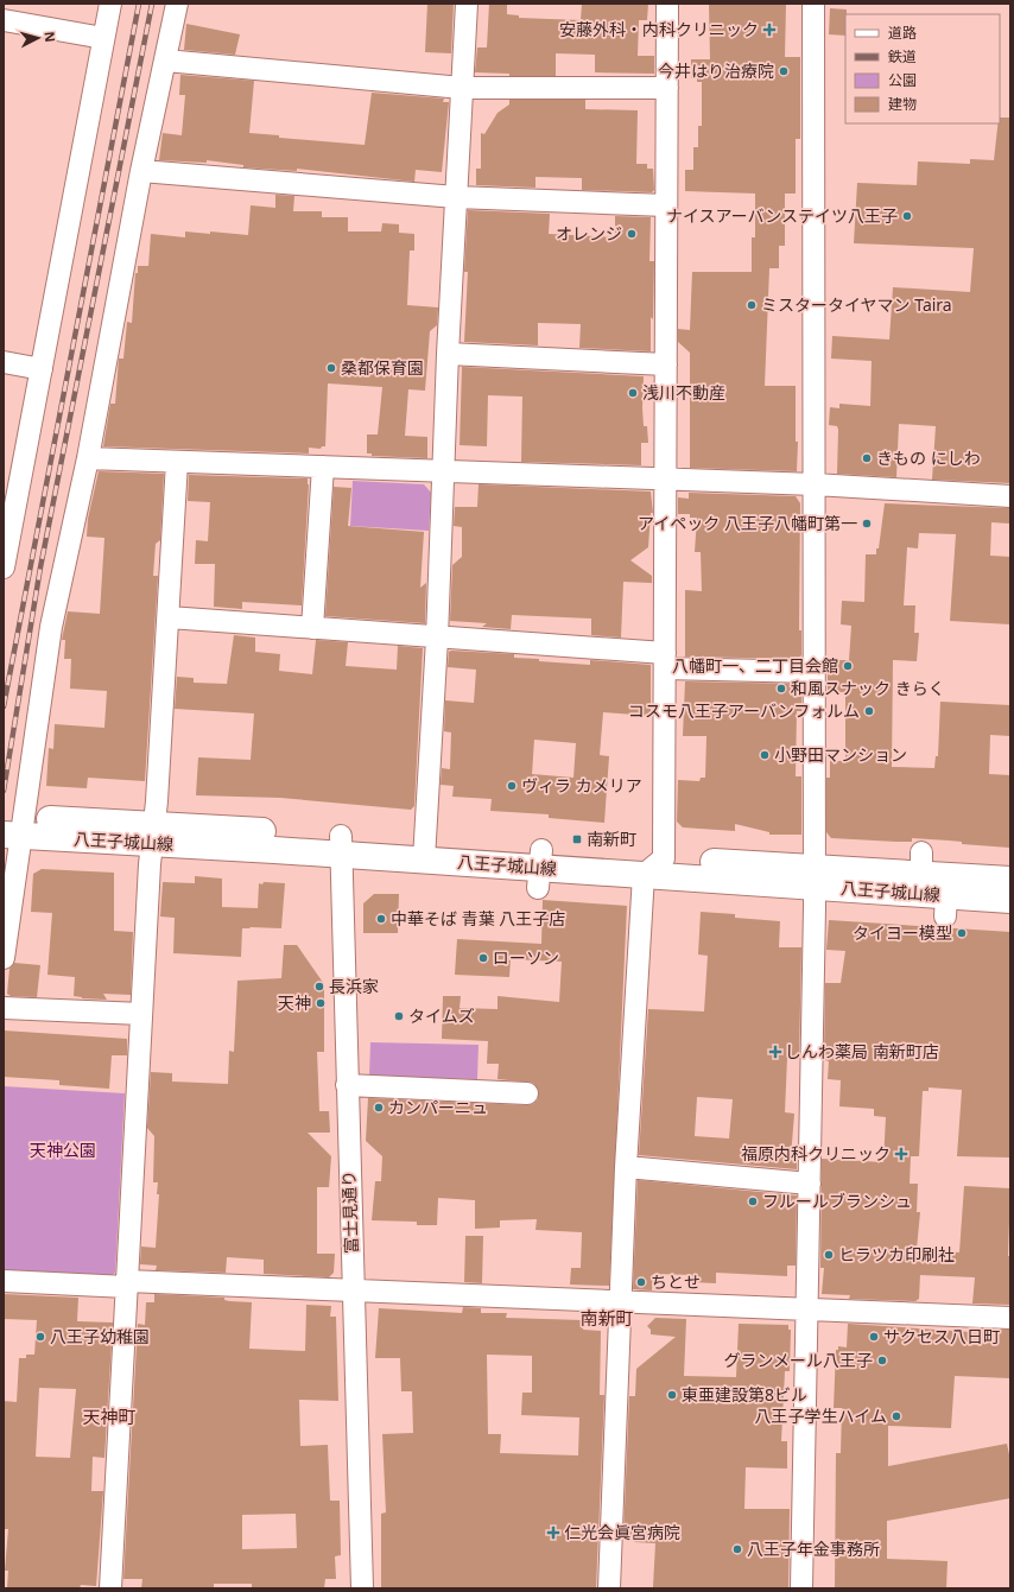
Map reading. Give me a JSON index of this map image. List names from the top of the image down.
{
  "streets": {
    "main road": ["八王子城山線"],
    "street": ["富士見通り"]
  },
  "crossings": [
    ["八王子城山線", "富士見通り"]
  ],
  "districts": ["南新町", "天神町"],
  "parks": ["天神公園"],
  "places": {
    "health": [
      "安藤外科・内科クリニック",
      "しんわ薬局 南新町店",
      "福原内科クリニック",
      "仁光会眞宮病院"
    ],
    "other": [
      "今井はり治療院",
      "ナイスアーバンステイツ八王子",
      "オレンジ",
      "ミスタータイヤマン Taira",
      "桑都保育園",
      "浅川不動産",
      "きもの にしわ",
      "アイペック 八王子八幡町第一",
      "八幡町一、二丁目会館",
      "和風スナック きらく",
      "コスモ八王子アーバンフォルム",
      "小野田マンション",
      "ヴィラ カメリア",
      "中華そば 青葉 八王子店",
      "タイヨー模型",
      "ローソン",
      "長浜家",
      "天神",
      "タイムズ",
      "カンパーニュ",
      "フルールブランシュ",
      "ヒラツカ印刷社",
      "ちとせ",
      "八王子幼稚園",
      "サクセス八日町",
      "グランメール八王子",
      "東亜建設第8ビル",
      "八王子学生ハイム",
      "八王子年金事務所"
    ],
    "transit": ["南新町"]
  },
  "legend": [
    "道路",
    "鉄道",
    "公園",
    "建物"
  ],
  "north": "right"
}
